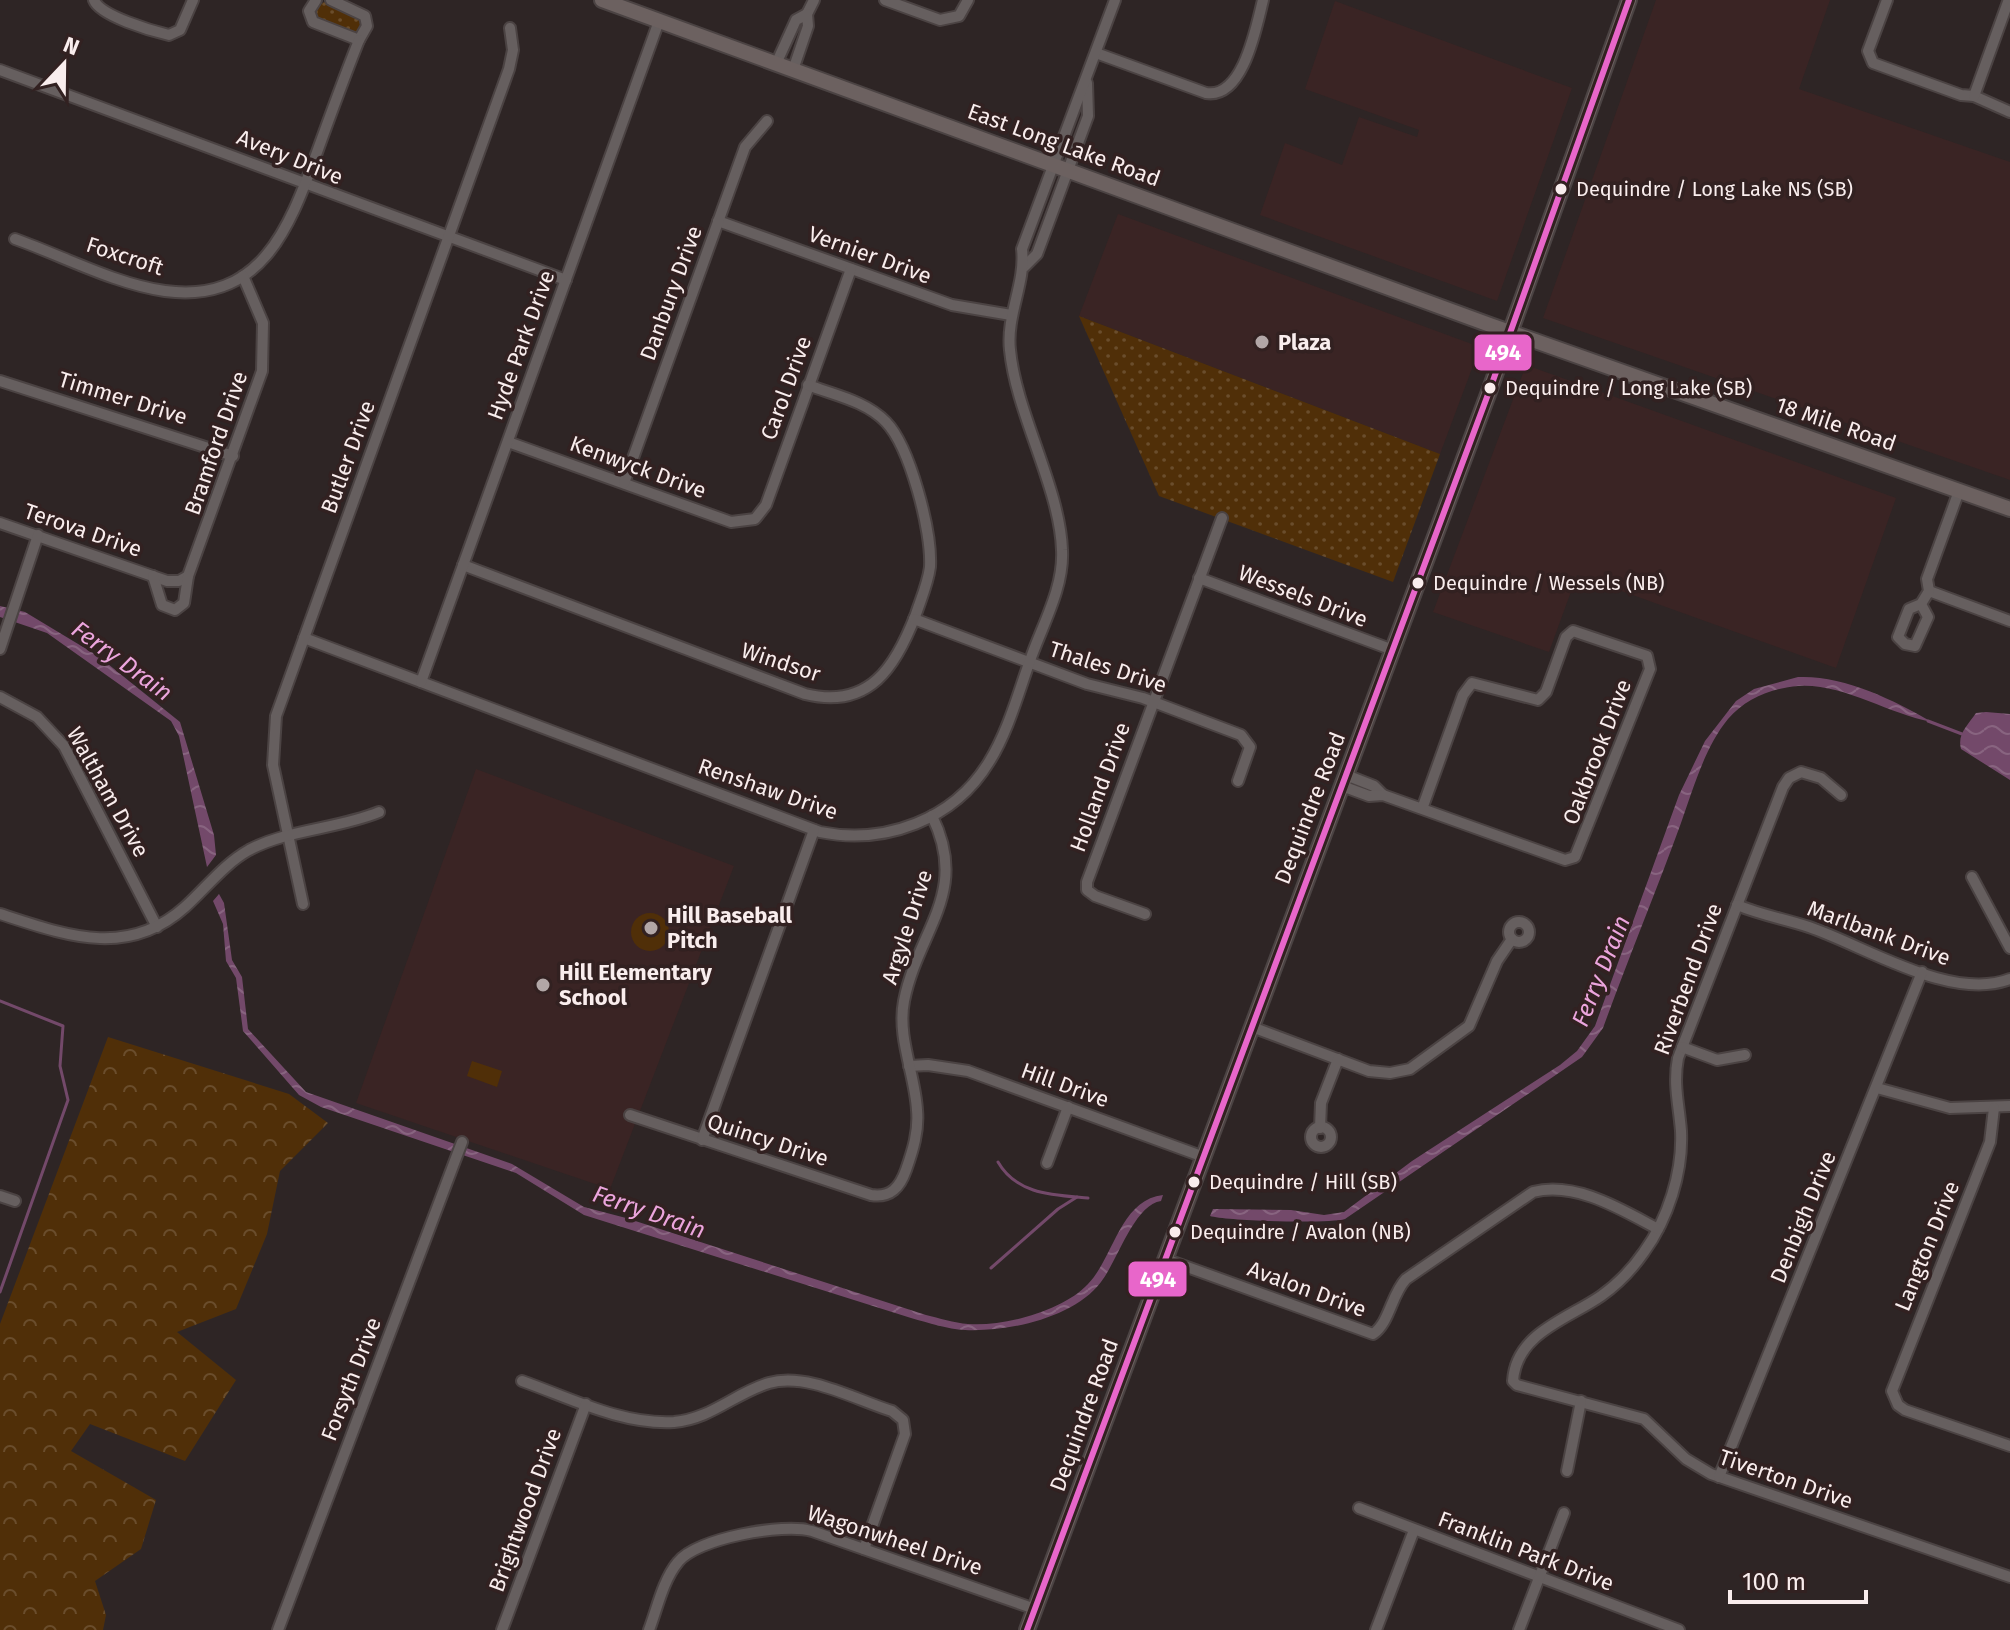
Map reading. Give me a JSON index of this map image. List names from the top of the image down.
{
  "streets": {
    "main road": ["East Long Lake Road", "18 Mile Road", "Dequindre Road"],
    "street": [
      "Avery Drive",
      "Vernier Drive",
      "Foxcroft",
      "Danbury Drive",
      "Hyde Park Drive",
      "Carol Drive",
      "Timmer Drive",
      "Bramford Drive",
      "Butler Drive",
      "Kenwyck Drive",
      "Terova Drive",
      "Wessels Drive",
      "Windsor",
      "Thales Drive",
      "Oakbrook Drive",
      "Holland Drive",
      "Renshaw Drive",
      "Waltham Drive",
      "Argyle Drive",
      "Marlbank Drive",
      "Riverbend Drive",
      "Hill Drive",
      "Quincy Drive",
      "Denbigh Drive",
      "Langton Drive",
      "Avalon Drive",
      "Forsyth Drive",
      "Tiverton Drive",
      "Brightwood Drive",
      "Wagonwheel Drive",
      "Franklin Park Drive"
    ]
  },
  "crossings": [
    ["East Long Lake Road", "Hyde Park Drive"],
    ["East Long Lake Road", "18 Mile Road"],
    ["East Long Lake Road", "Renshaw Drive"],
    ["East Long Lake Road", "Dequindre Road"],
    ["Avery Drive", "Foxcroft"],
    ["Avery Drive", "Hyde Park Drive"],
    ["Avery Drive", "Butler Drive"],
    ["Vernier Drive", "Danbury Drive"],
    ["Vernier Drive", "Carol Drive"],
    ["Vernier Drive", "Renshaw Drive"],
    ["Foxcroft", "Bramford Drive"],
    ["Danbury Drive", "Kenwyck Drive"],
    ["Hyde Park Drive", "Kenwyck Drive"],
    ["Hyde Park Drive", "Windsor"],
    ["Hyde Park Drive", "Renshaw Drive"],
    ["Carol Drive", "Kenwyck Drive"],
    ["Carol Drive", "Windsor"],
    ["Timmer Drive", "Bramford Drive"],
    ["18 Mile Road", "Dequindre Road"],
    ["Bramford Drive", "Terova Drive"],
    ["Butler Drive", "Renshaw Drive"],
    ["Wessels Drive", "Holland Drive"],
    ["Wessels Drive", "Dequindre Road"],
    ["Windsor", "Thales Drive"],
    ["Thales Drive", "Holland Drive"],
    ["Thales Drive", "Renshaw Drive"],
    ["Renshaw Drive", "Argyle Drive"],
    ["Dequindre Road", "Hill Drive"],
    ["Dequindre Road", "Avalon Drive"],
    ["Dequindre Road", "Wagonwheel Drive"],
    ["Argyle Drive", "Hill Drive"],
    ["Argyle Drive", "Quincy Drive"],
    ["Marlbank Drive", "Riverbend Drive"],
    ["Marlbank Drive", "Denbigh Drive"],
    ["Riverbend Drive", "Avalon Drive"],
    ["Riverbend Drive", "Tiverton Drive"],
    ["Denbigh Drive", "Tiverton Drive"]
  ],
  "water": ["Ferry Drain"],
  "places": [
    "Dequindre / Long Lake NS (SB)",
    "Plaza",
    "Dequindre / Long Lake (SB)",
    "Dequindre / Wessels (NB)",
    "Hill Baseball Pitch",
    "Hill Elementary School",
    "Dequindre / Hill (SB)",
    "Dequindre / Avalon (NB)"
  ],
  "lines": ["transit line 494"],
  "scale_bar": "100 m",
  "north": "top"
}
